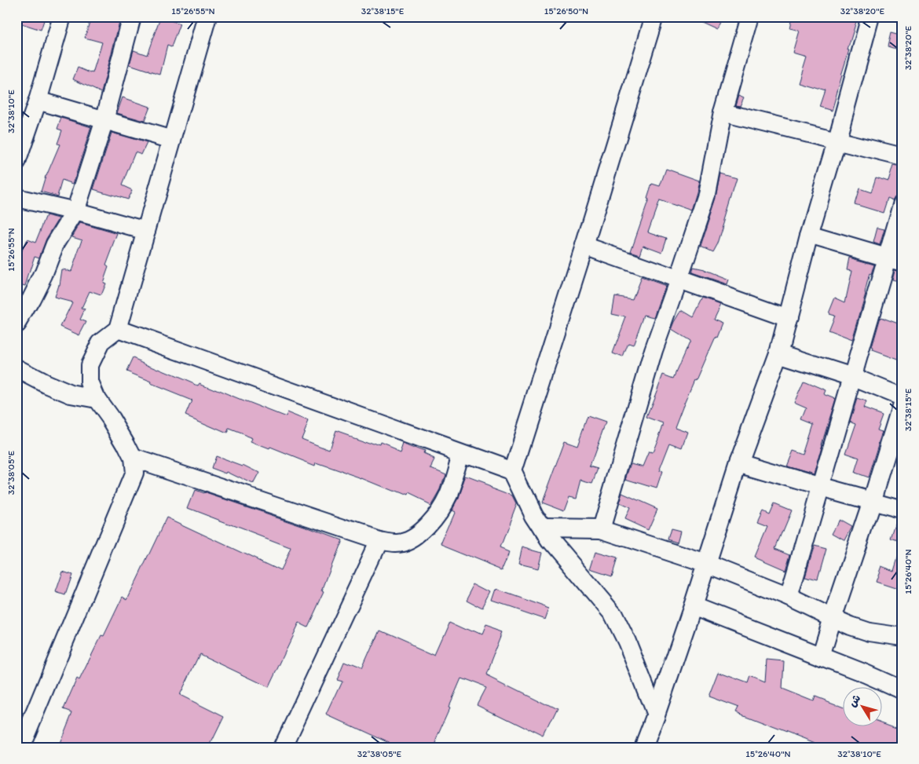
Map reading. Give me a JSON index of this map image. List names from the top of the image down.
{
  "north": "top left",
  "coordinates": [
    "15°26'55\"N",
    "32°38'15\"E",
    "15°26'50\"N",
    "32°38'20\"E",
    "32°38'10\"E",
    "32°38'05\"E",
    "15°26'40\"N"
  ]
}
